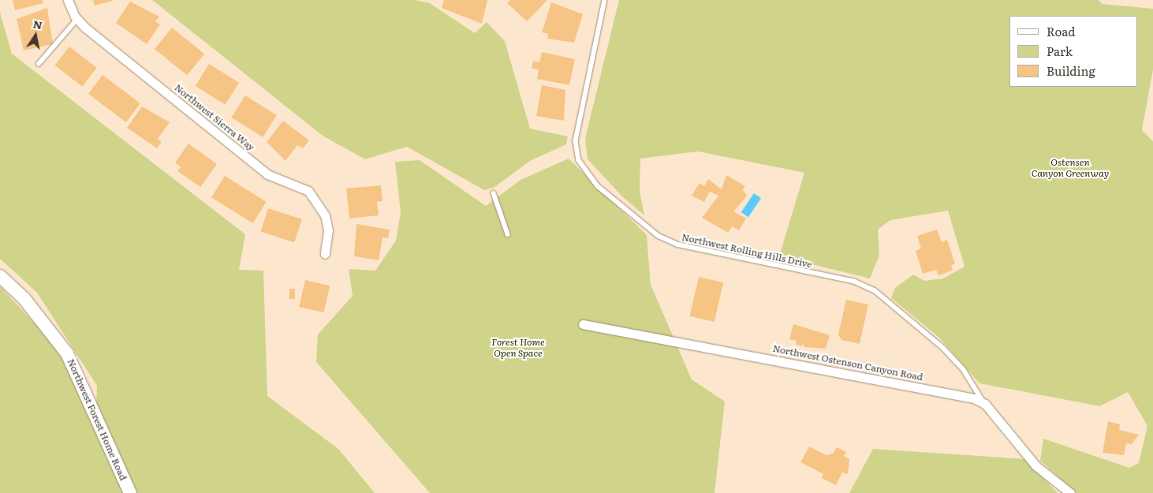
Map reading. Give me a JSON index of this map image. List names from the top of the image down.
{
  "streets": {
    "street": ["Northwest Sierra Way", "Northwest Ostenson Canyon Road", "Northwest Forest Home Road"],
    "lane": ["Northwest Rolling Hills Drive"]
  },
  "crossings": [
    ["Northwest Rolling Hills Drive", "Northwest Ostenson Canyon Road"]
  ],
  "parks": ["Ostensen Canyon Greenway", "Forest Home Open Space"],
  "legend": ["Road", "Park", "Building"],
  "north": "top"
}
